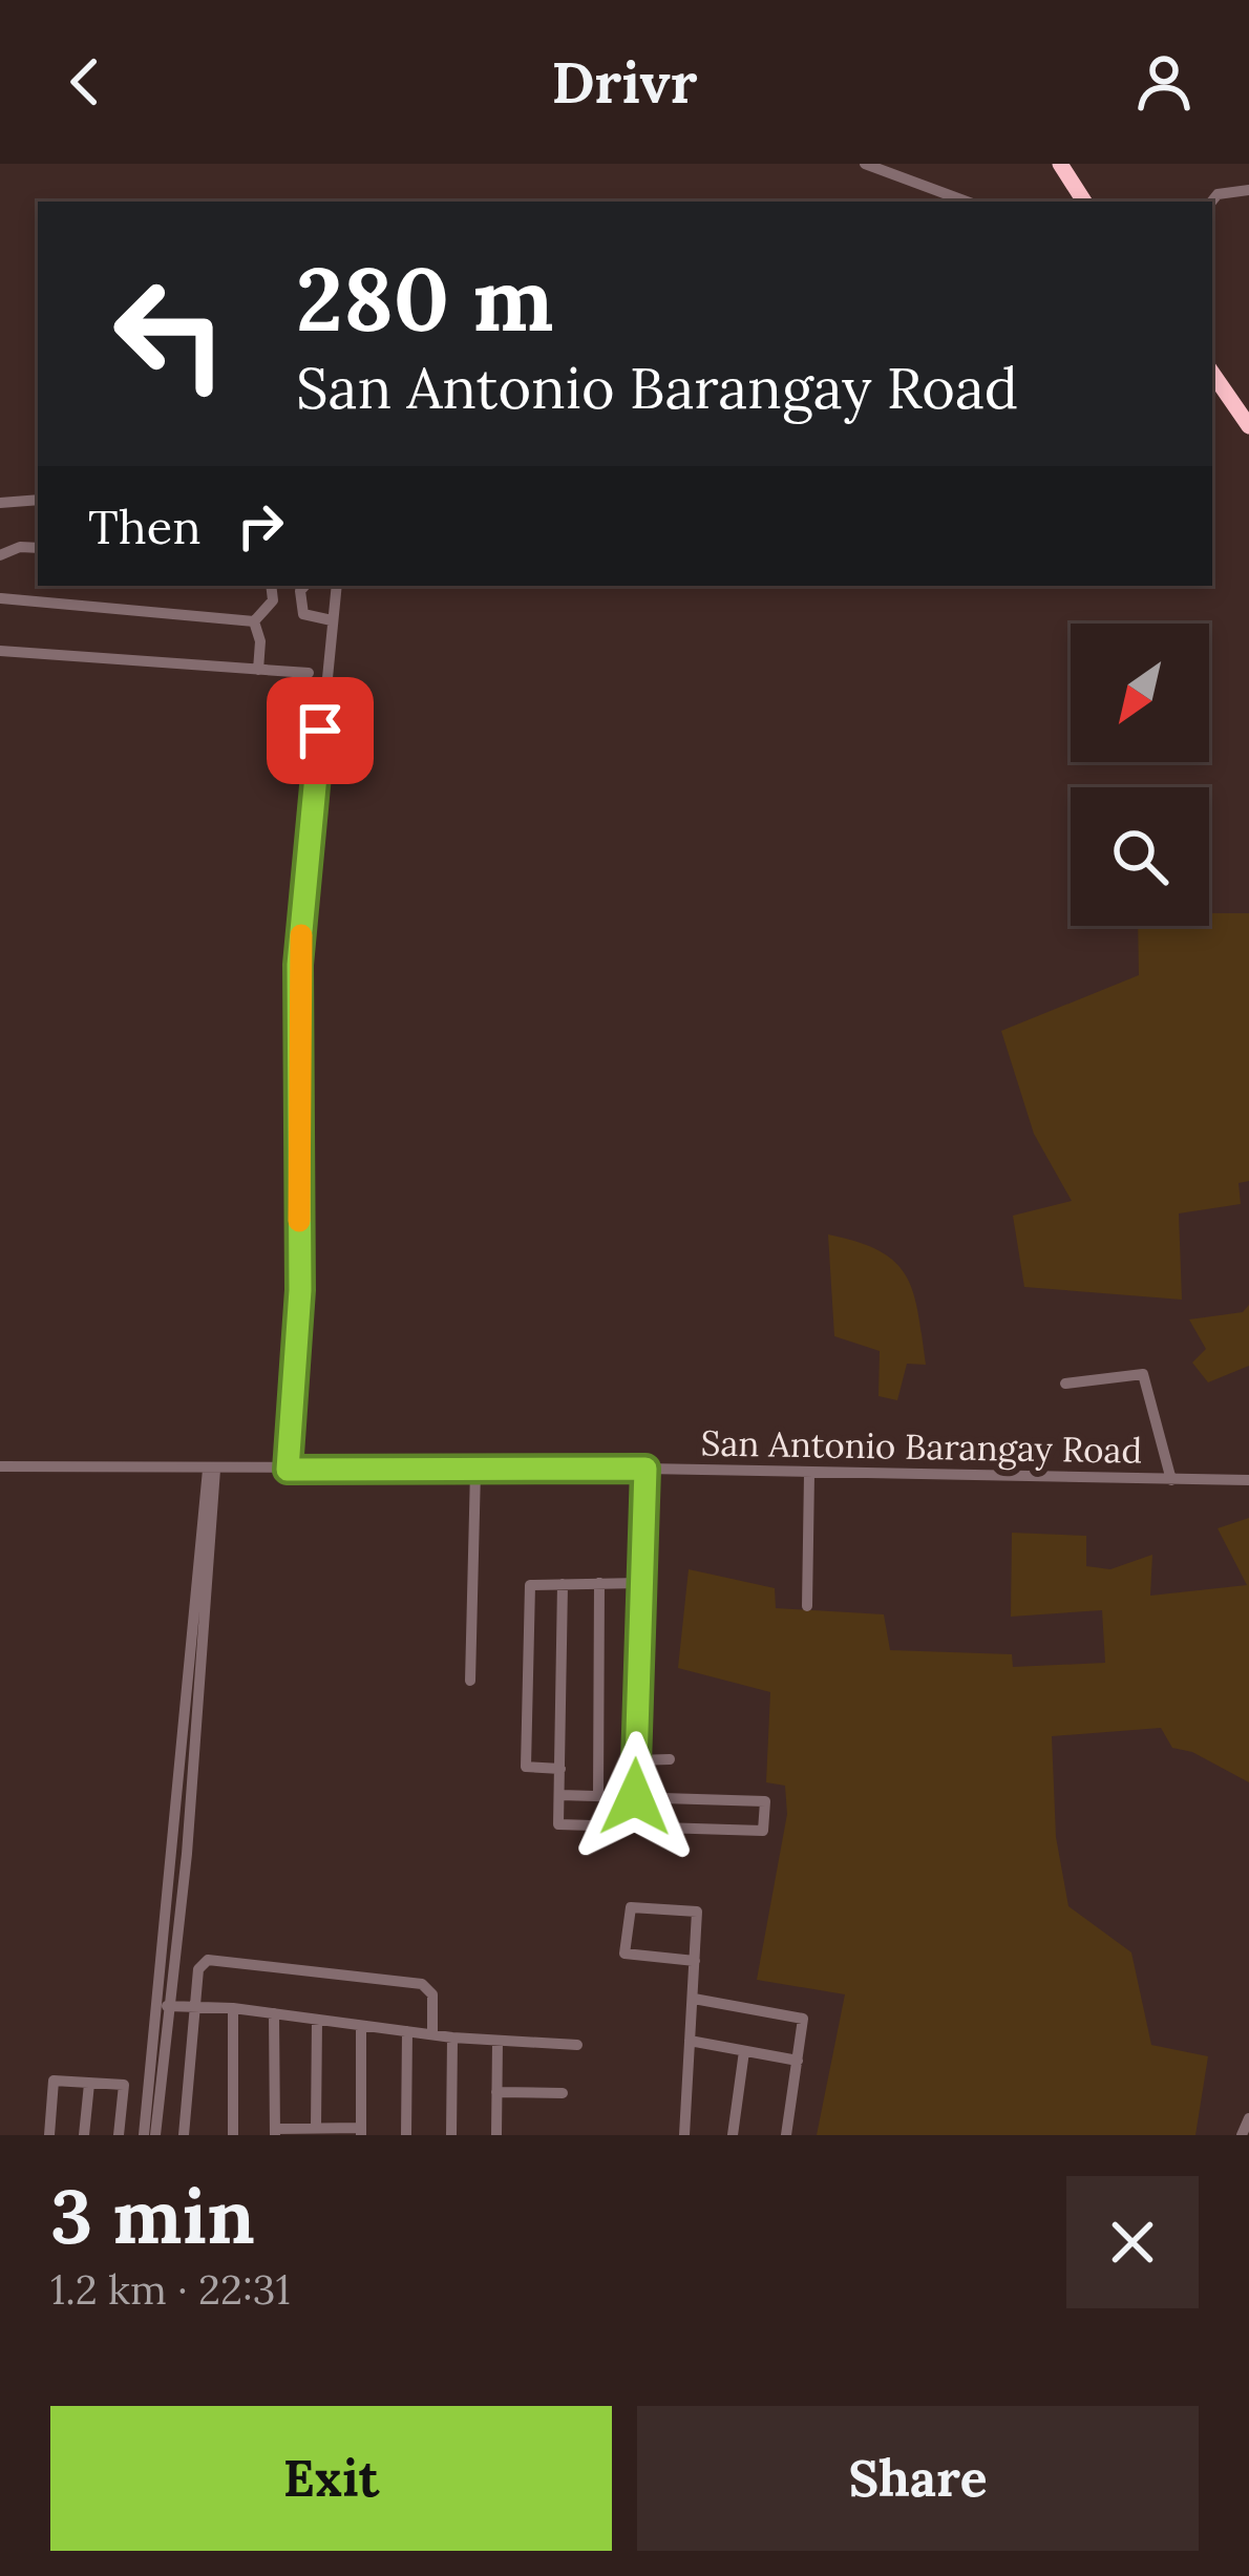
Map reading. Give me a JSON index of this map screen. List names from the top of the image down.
{
  "streets": {
    "street": ["San Antonio Barangay Road"]
  },
  "north": "bottom left",
  "page": {
    "header": "Drivr",
    "turn": ["280 m", "San Antonio Barangay Road"],
    "then": "Then",
    "heading": ["3 min", "1.2 km · 22:31"],
    "buttons": ["Exit", "Share"]
  }
}
